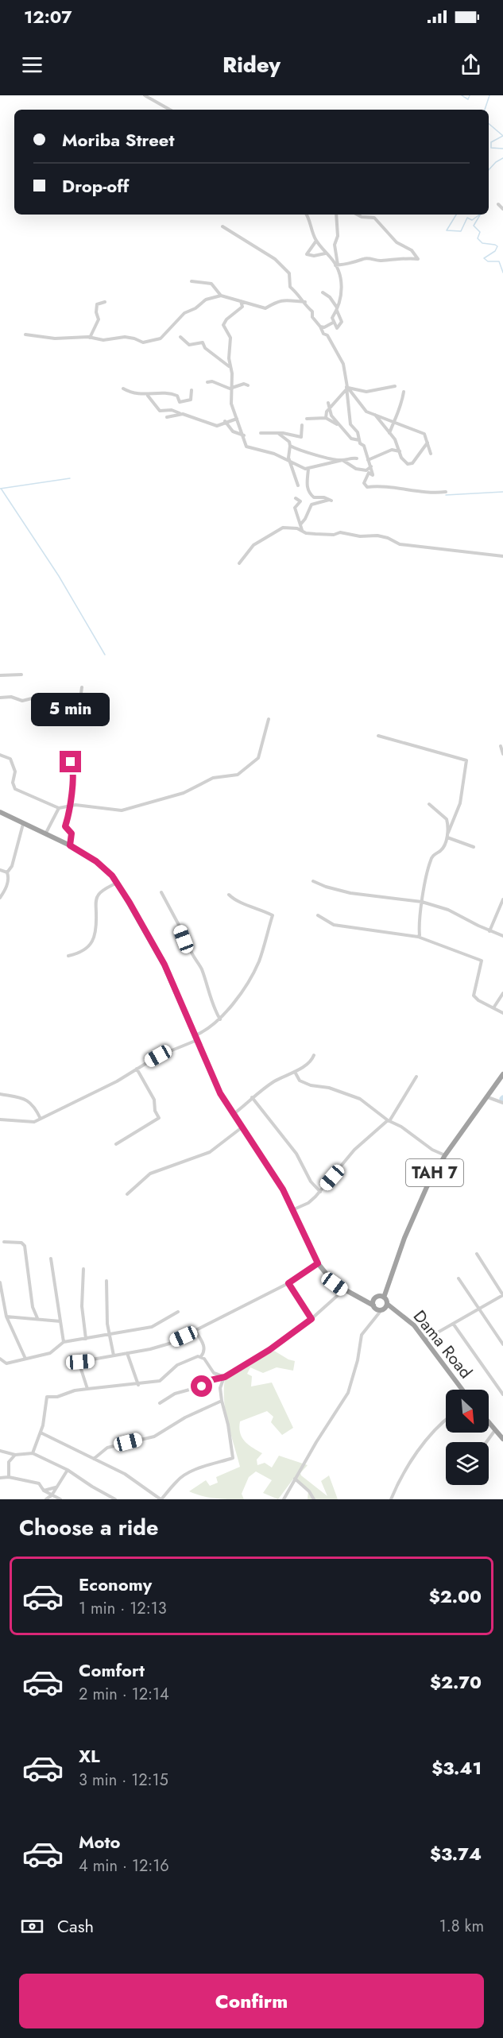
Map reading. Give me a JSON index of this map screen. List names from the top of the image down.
{
  "streets": {
    "highway": ["TAH 7", "Dama Road"]
  },
  "north": "bottom right",
  "page": {
    "status": "12:07",
    "header": "Ridey",
    "banner": ["Moriba Street", "Drop-off"],
    "bubble": "5 min",
    "heading": "Choose a ride",
    "list": [
      {
        "name": "Economy",
        "note": "1 min · 12:13",
        "value": "$2.00"
      },
      {
        "name": "Comfort",
        "note": "2 min · 12:14",
        "value": "$2.70"
      },
      {
        "name": "XL",
        "note": "3 min · 12:15",
        "value": "$3.41"
      },
      {
        "name": "Moto",
        "note": "4 min · 12:16",
        "value": "$3.74"
      }
    ],
    "pay": ["Cash", "1.8 km"],
    "buttons": "Confirm"
  }
}
